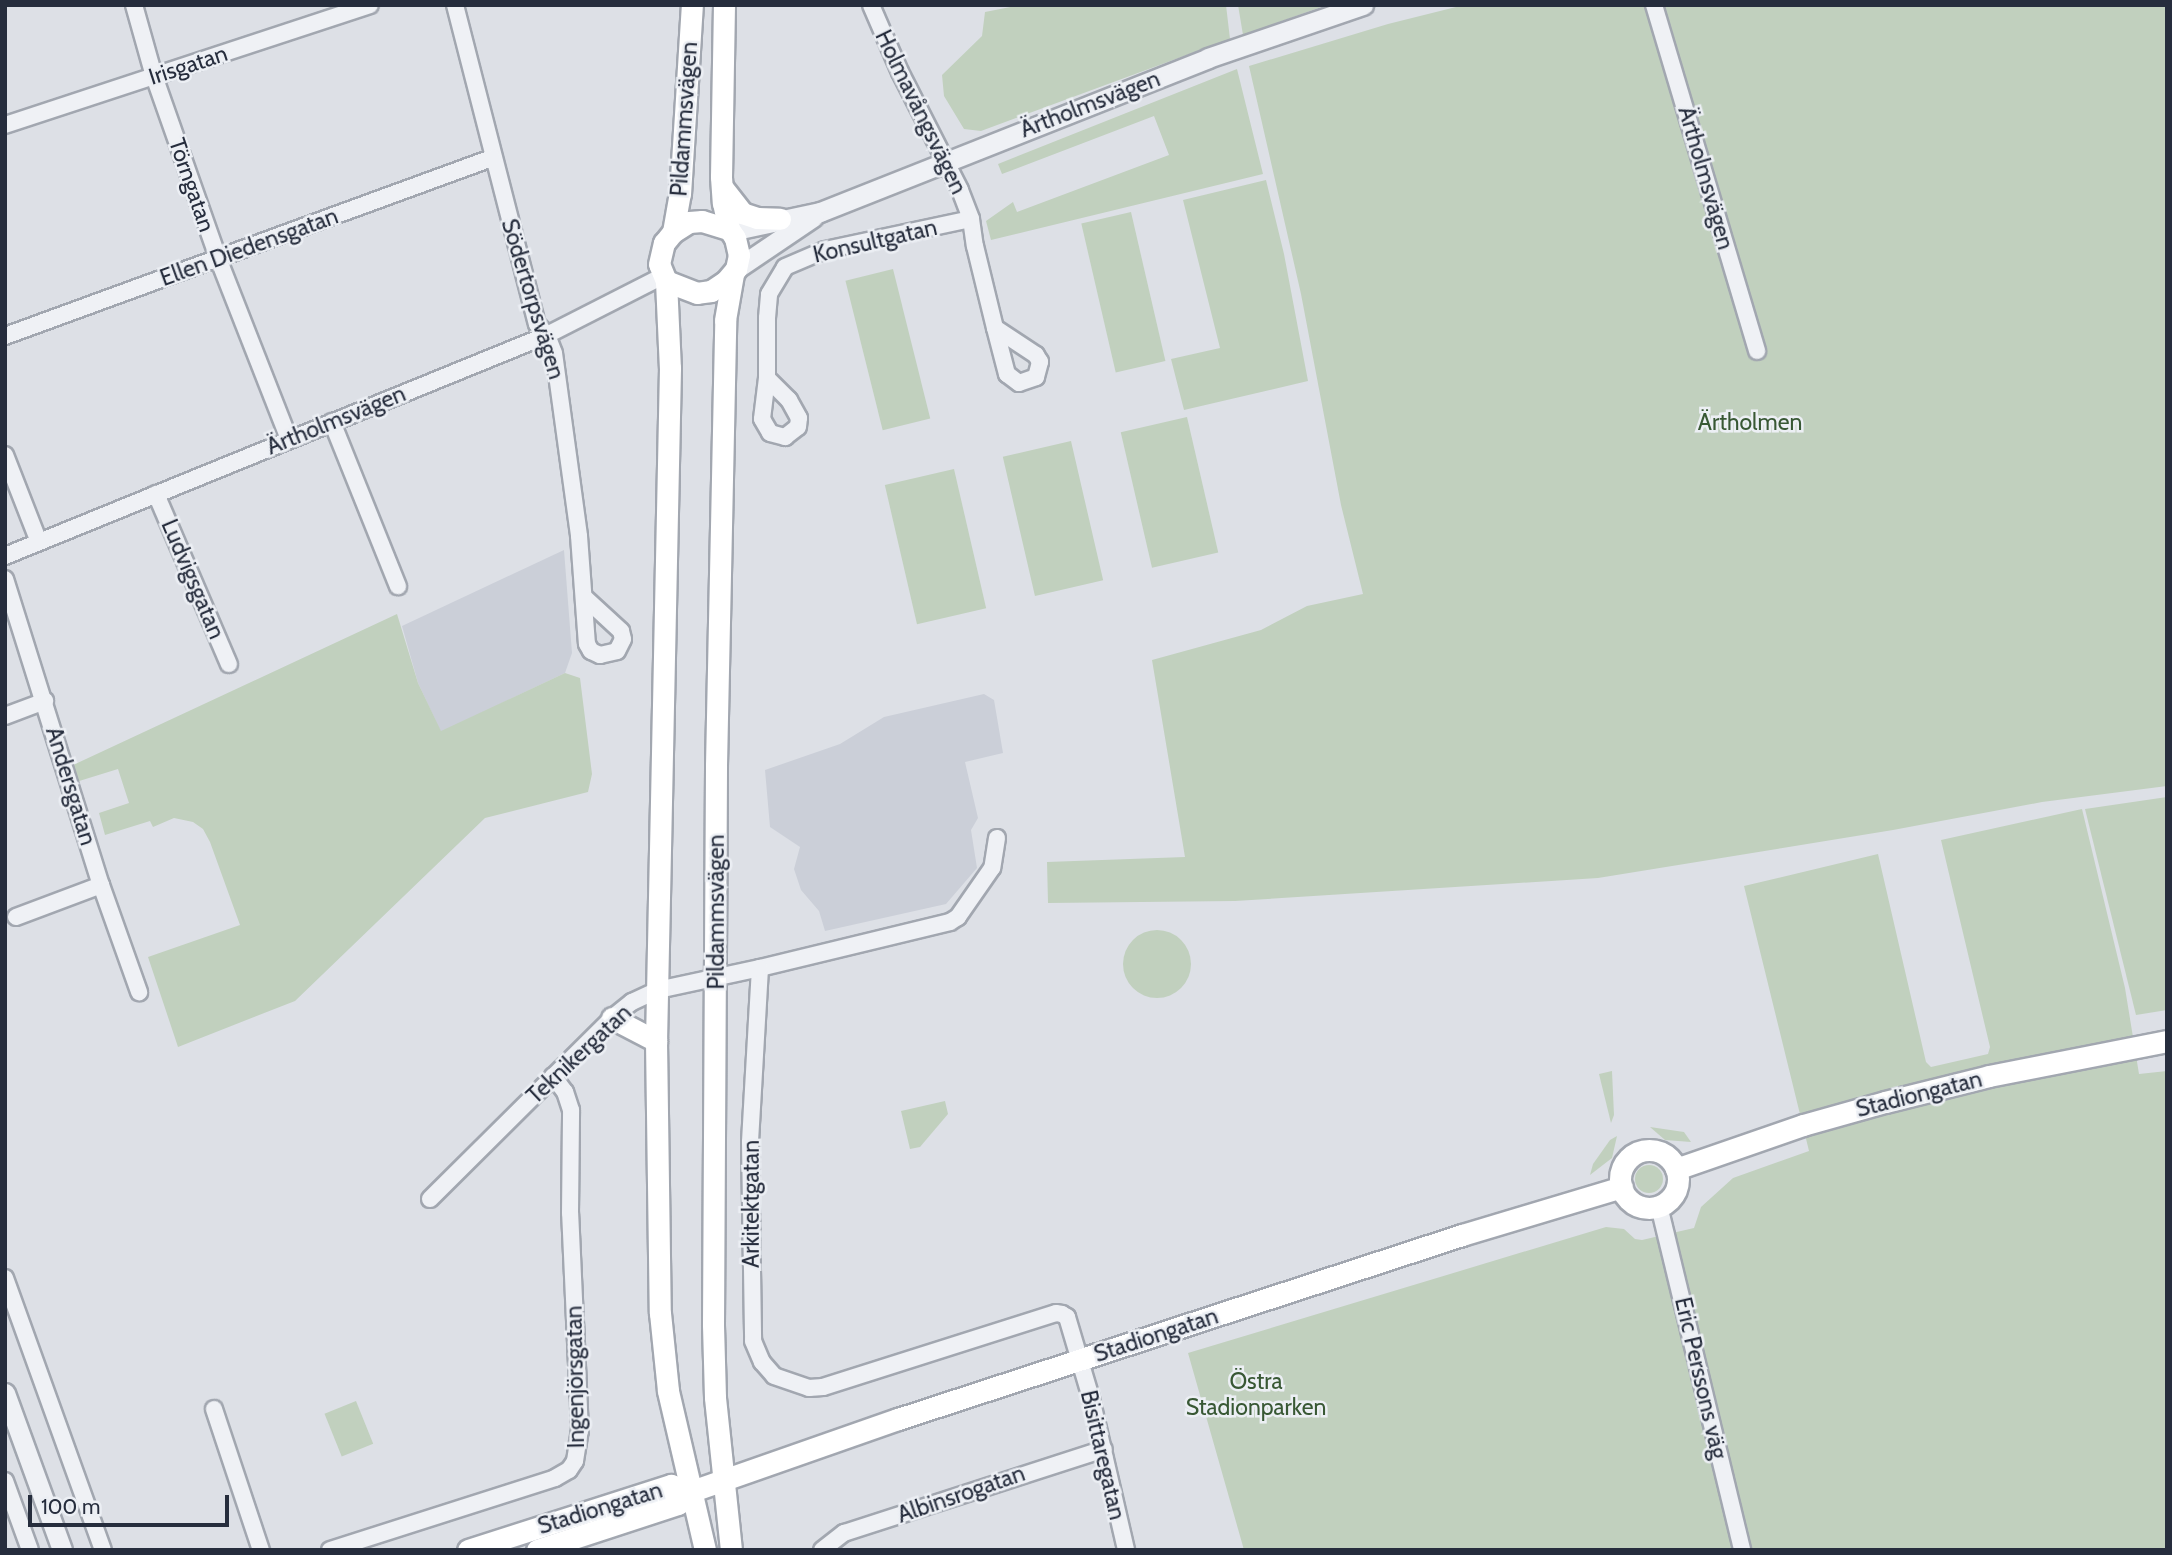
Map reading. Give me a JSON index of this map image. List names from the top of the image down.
{
  "streets": {
    "main road": ["Ärtholmsvägen", "Pildammsvägen", "Stadiongatan"],
    "street": [
      "Irisgatan",
      "Holmavångsvägen",
      "Törngatan",
      "Konsultgatan",
      "Ellen Diedensgatan",
      "Södertorpsvägen",
      "Ludvigsgatan",
      "Andersgatan",
      "Teknikergatan",
      "Arkitektgatan",
      "Ingenjörsgatan",
      "Eric Perssons väg",
      "Bisittaregatan",
      "Albinsrogatan"
    ]
  },
  "crossings": [
    ["Irisgatan", "Törngatan"],
    ["Ärtholmsvägen", "Holmavångsvägen"],
    ["Ärtholmsvägen", "Pildammsvägen"],
    ["Ärtholmsvägen", "Törngatan"],
    ["Ärtholmsvägen", "Södertorpsvägen"],
    ["Ärtholmsvägen", "Ludvigsgatan"],
    ["Holmavångsvägen", "Konsultgatan"],
    ["Pildammsvägen", "Teknikergatan"],
    ["Pildammsvägen", "Stadiongatan"],
    ["Törngatan", "Ellen Diedensgatan"],
    ["Ellen Diedensgatan", "Södertorpsvägen"],
    ["Teknikergatan", "Arkitektgatan"],
    ["Teknikergatan", "Ingenjörsgatan"],
    ["Stadiongatan", "Arkitektgatan"],
    ["Stadiongatan", "Eric Perssons väg"],
    ["Stadiongatan", "Bisittaregatan"],
    ["Arkitektgatan", "Bisittaregatan"],
    ["Bisittaregatan", "Albinsrogatan"]
  ],
  "parks": ["Ärtholmen", "Östra Stadionparken"],
  "scale_bar": "100 m"
}
